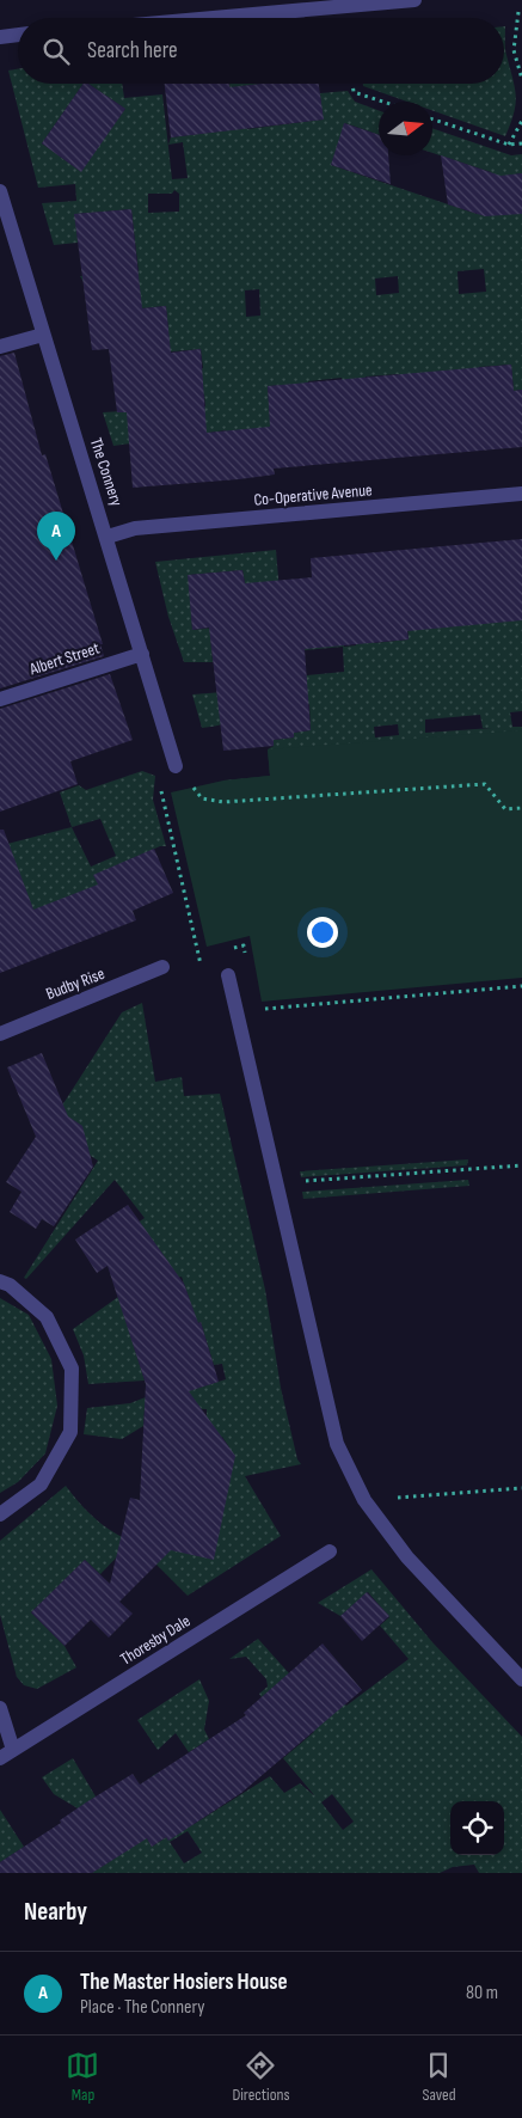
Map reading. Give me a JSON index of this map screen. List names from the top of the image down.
{
  "streets": {
    "street": [
      "The Connery",
      "Co-Operative Avenue",
      "Albert Street",
      "Budby Rise",
      "Thoresby Dale"
    ]
  },
  "crossings": [
    ["The Connery", "Co-Operative Avenue"],
    ["The Connery", "Albert Street"]
  ],
  "north": "right",
  "page": {
    "search": "Search here",
    "pins": "A",
    "heading": "Nearby",
    "list": [
      {
        "mark": "A",
        "name": "The Master Hosiers House",
        "note": "Place · The Connery",
        "value": "80 m"
      }
    ],
    "nav": ["Map", "Directions", "Saved"]
  }
}
